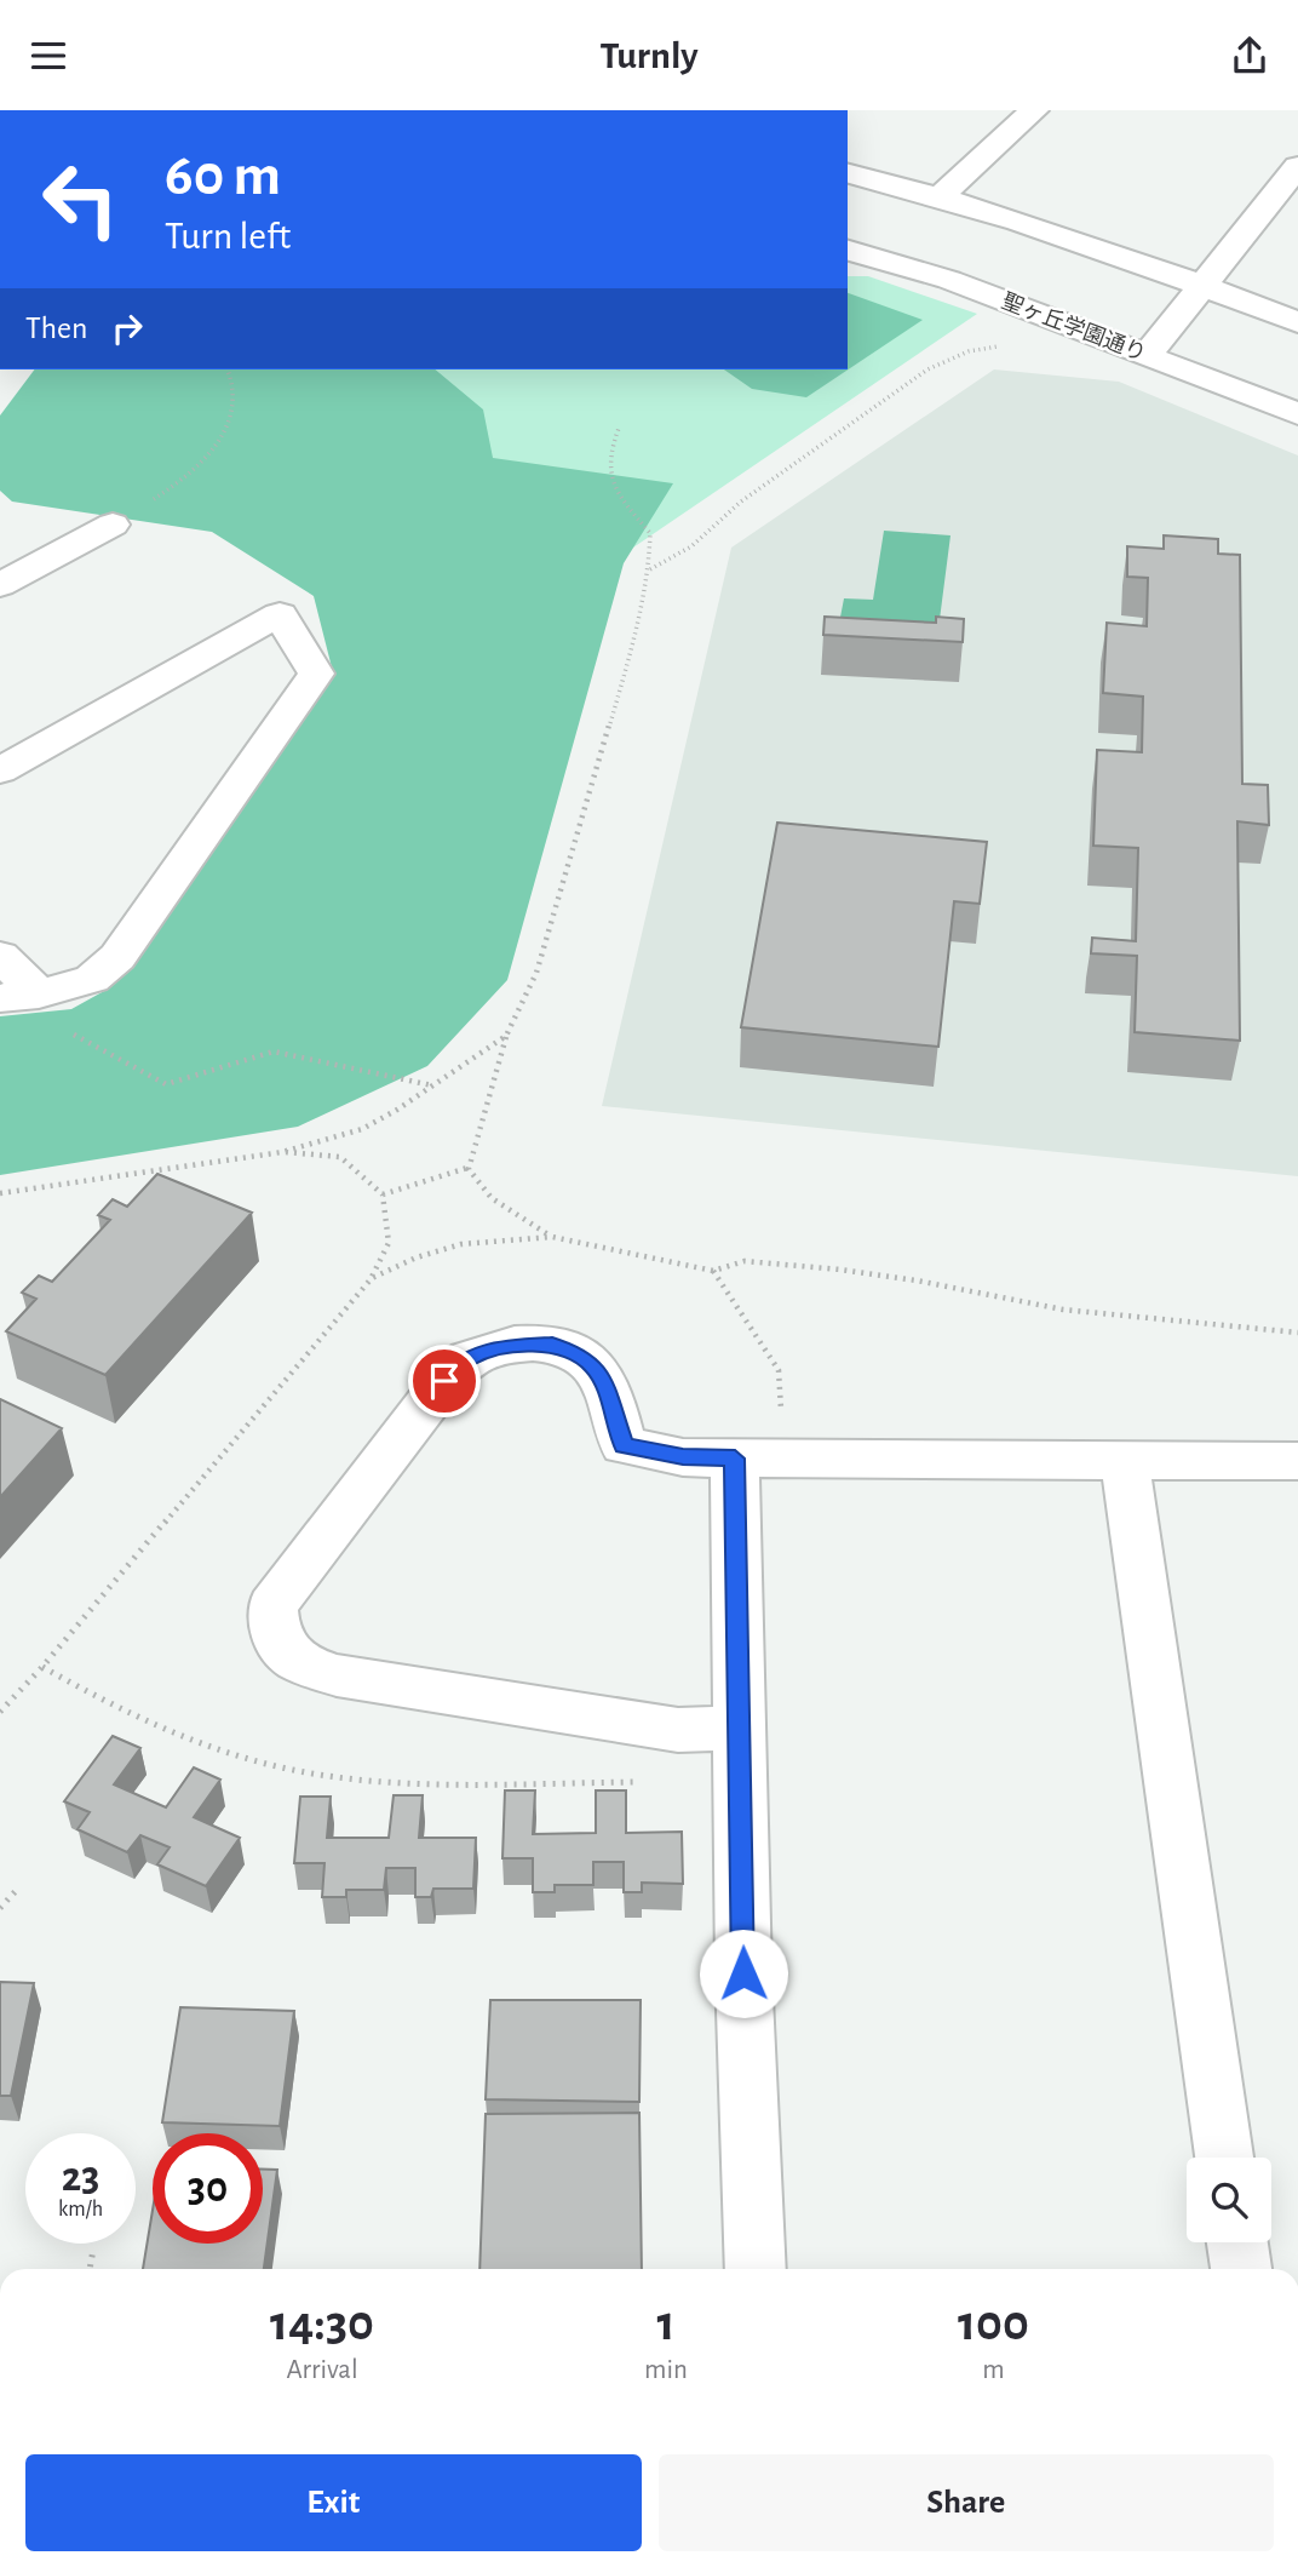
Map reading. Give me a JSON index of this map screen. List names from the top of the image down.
{
  "streets": {
    "street": ["聖ヶ丘学園通り"]
  },
  "page": {
    "header": "Turnly",
    "turn": ["60 m", "Turn left"],
    "then": "Then",
    "speed": "23 km/h",
    "limit": "30",
    "eta": [
      "14:30",
      "Arrival",
      "1",
      "min",
      "100",
      "m"
    ],
    "buttons": ["Exit", "Share"]
  }
}
